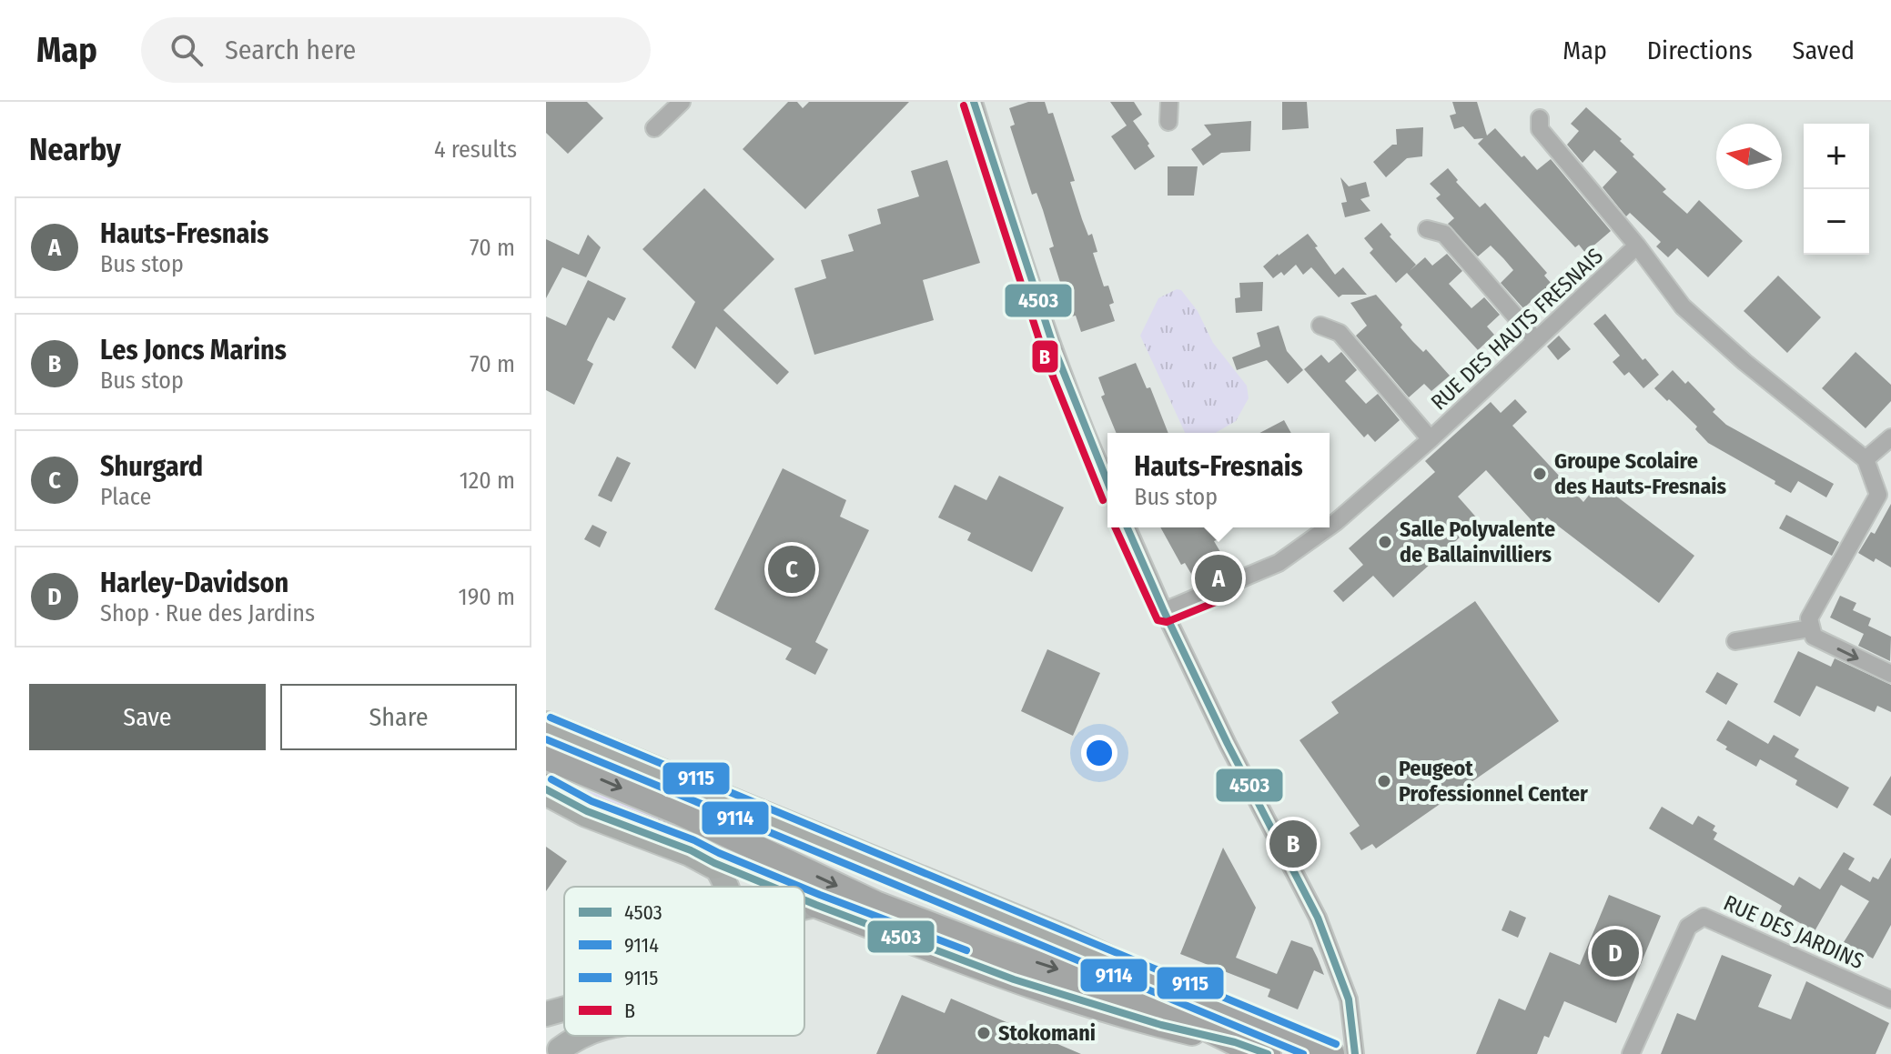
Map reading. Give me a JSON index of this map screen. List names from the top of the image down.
{
  "streets": {
    "street": ["RUE DES HAUTS FRESNAIS", "RUE DES JARDINS"]
  },
  "places": [
    "Groupe Scolaire des Hauts-Fresnais",
    "Salle Polyvalente de Ballainvilliers",
    "Peugeot Professionnel Center",
    "Stokomani"
  ],
  "lines": [
    "transit line 4503",
    "transit line B",
    "transit line 9115",
    "transit line 9114"
  ],
  "legend": [
    "4503",
    "9114",
    "9115",
    "B"
  ],
  "north": "left",
  "page": {
    "header": "Map",
    "search": "Search here",
    "nav": ["Map", "Directions", "Saved"],
    "heading": ["Nearby", "4 results"],
    "map_buttons": ["+", "−"],
    "list": [
      {
        "mark": "A",
        "name": "Hauts-Fresnais",
        "note": "Bus stop",
        "value": "70 m"
      },
      {
        "mark": "B",
        "name": "Les Joncs Marins",
        "note": "Bus stop",
        "value": "70 m"
      },
      {
        "mark": "C",
        "name": "Shurgard",
        "note": "Place",
        "value": "120 m"
      },
      {
        "mark": "D",
        "name": "Harley-Davidson",
        "note": "Shop · Rue des Jardins",
        "value": "190 m"
      }
    ],
    "popup": ["Hauts-Fresnais", "Bus stop"],
    "pins": [
      "C",
      "A",
      "B",
      "D"
    ],
    "buttons": ["Save", "Share"]
  }
}
